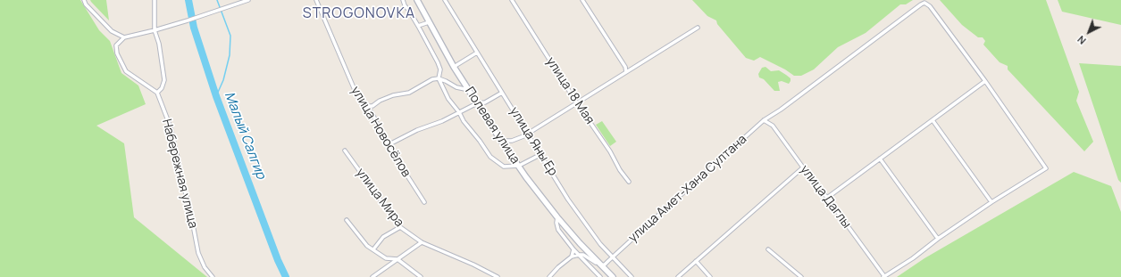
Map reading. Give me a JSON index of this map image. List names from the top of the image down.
{
  "streets": {
    "main road": ["Полевая улица"],
    "street": [
      "улица 18 Мая",
      "улица Новосёлов",
      "улица Яны Ер",
      "Набережная улица",
      "улица Амет-Хана Султана",
      "улица Даглы",
      "улица Мира"
    ]
  },
  "crossings": [
    ["Полевая улица", "улица Амет-Хана Султана"],
    ["улица Яны Ер", "улица Амет-Хана Султана"],
    ["улица Амет-Хана Султана", "улица Даглы"]
  ],
  "districts": ["STROGONOVKA"],
  "water": ["Малый Салгир"],
  "north": "bottom left"
}
